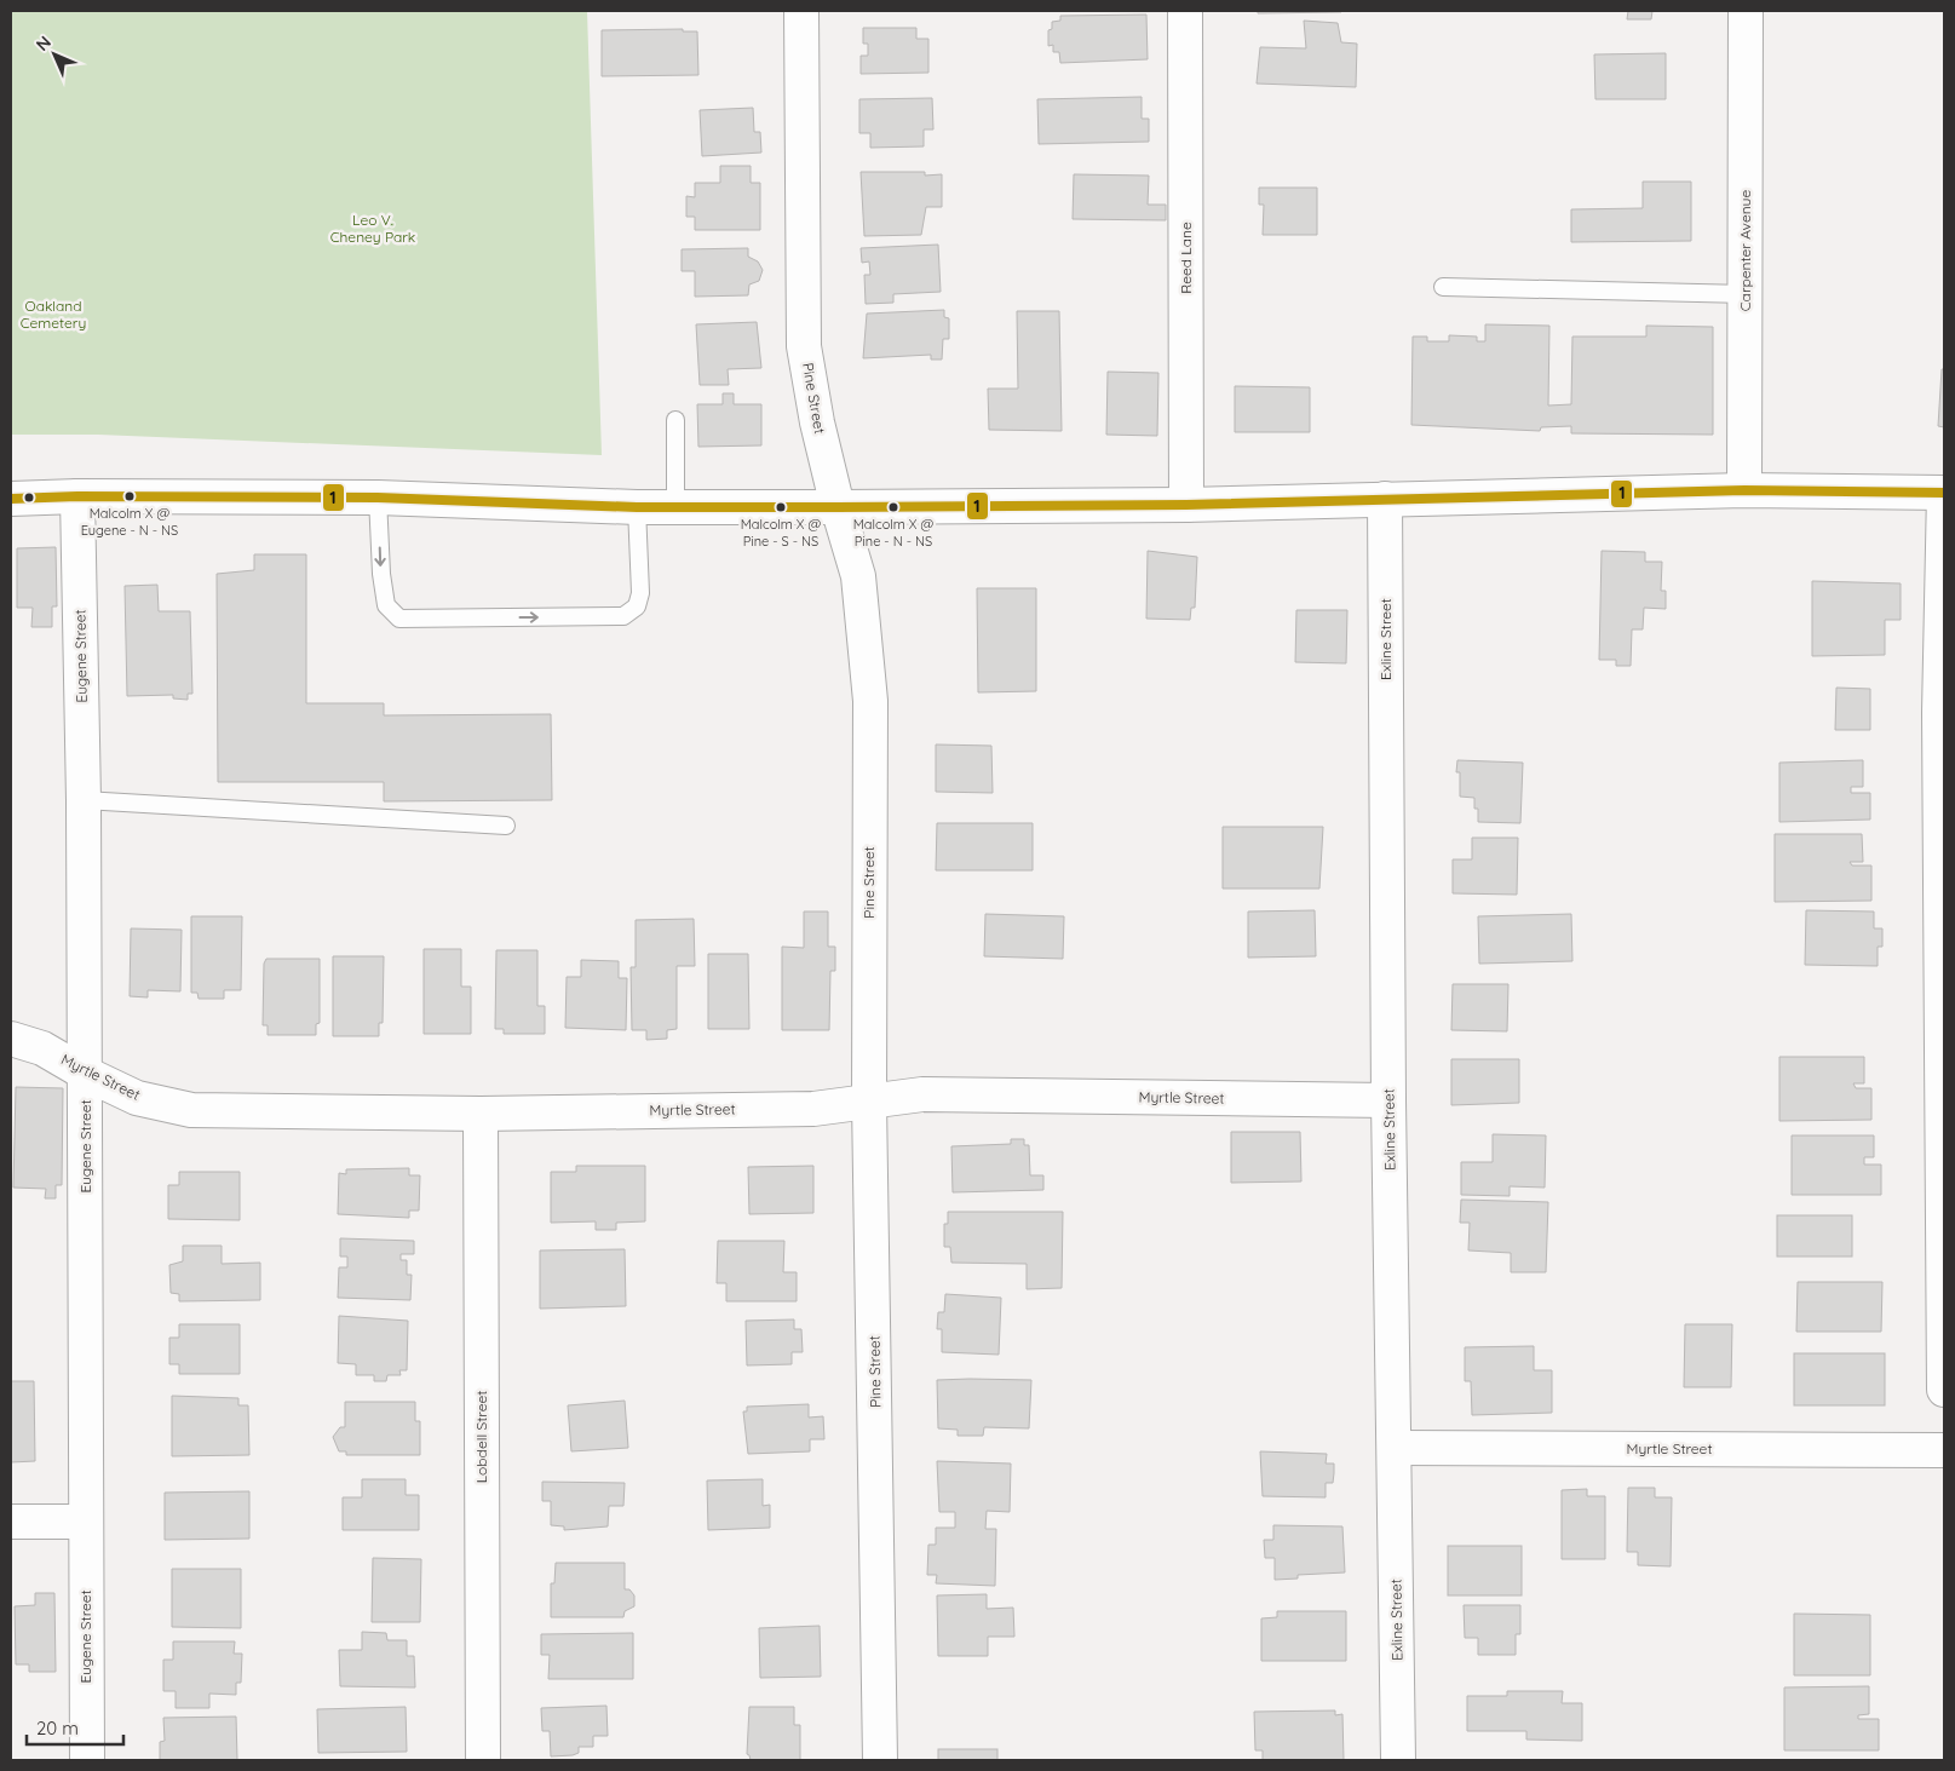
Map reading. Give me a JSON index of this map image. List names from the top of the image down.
{
  "streets": {
    "street": [
      "Carpenter Avenue",
      "Reed Lane",
      "Pine Street",
      "Exline Street",
      "Eugene Street",
      "Myrtle Street",
      "Lobdell Street"
    ]
  },
  "crossings": [
    ["Pine Street", "Myrtle Street"],
    ["Exline Street", "Myrtle Street"],
    ["Eugene Street", "Myrtle Street"],
    ["Myrtle Street", "Lobdell Street"]
  ],
  "parks": ["Leo V. Cheney Park", "Oakland Cemetery"],
  "places": ["Malcolm X @ Eugene - N - NS", "Malcolm X @ Pine - S - NS", "Malcolm X @ Pine - N - NS"],
  "lines": ["transit line 1"],
  "scale_bar": "20 m",
  "north": "top left"
}
